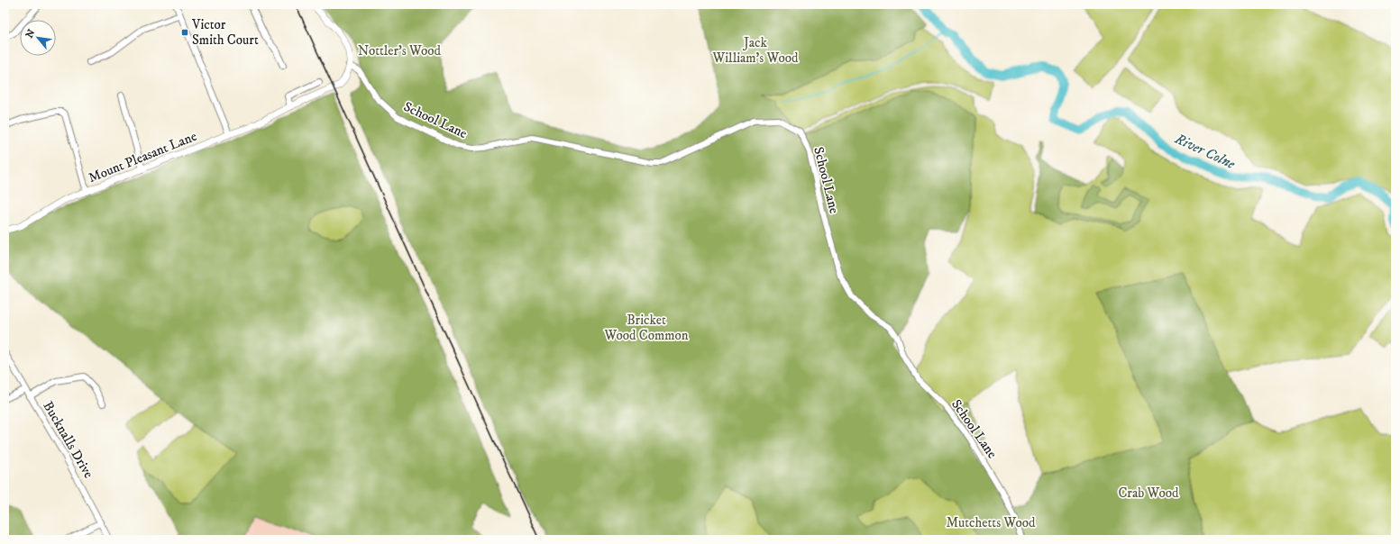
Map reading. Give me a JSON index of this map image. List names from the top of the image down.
{
  "streets": {
    "street": ["School Lane", "Mount Pleasant Lane", "Bucknalls Drive"]
  },
  "crossings": [
    ["School Lane", "Mount Pleasant Lane"]
  ],
  "water": ["River Colne"],
  "parks": [
    "Jack William's Wood",
    "Nottler's Wood",
    "Bricket Wood Common",
    "Crab Wood",
    "Mutchetts Wood"
  ],
  "places": {
    "transit": ["Victor Smith Court"]
  },
  "north": "top left"
}
